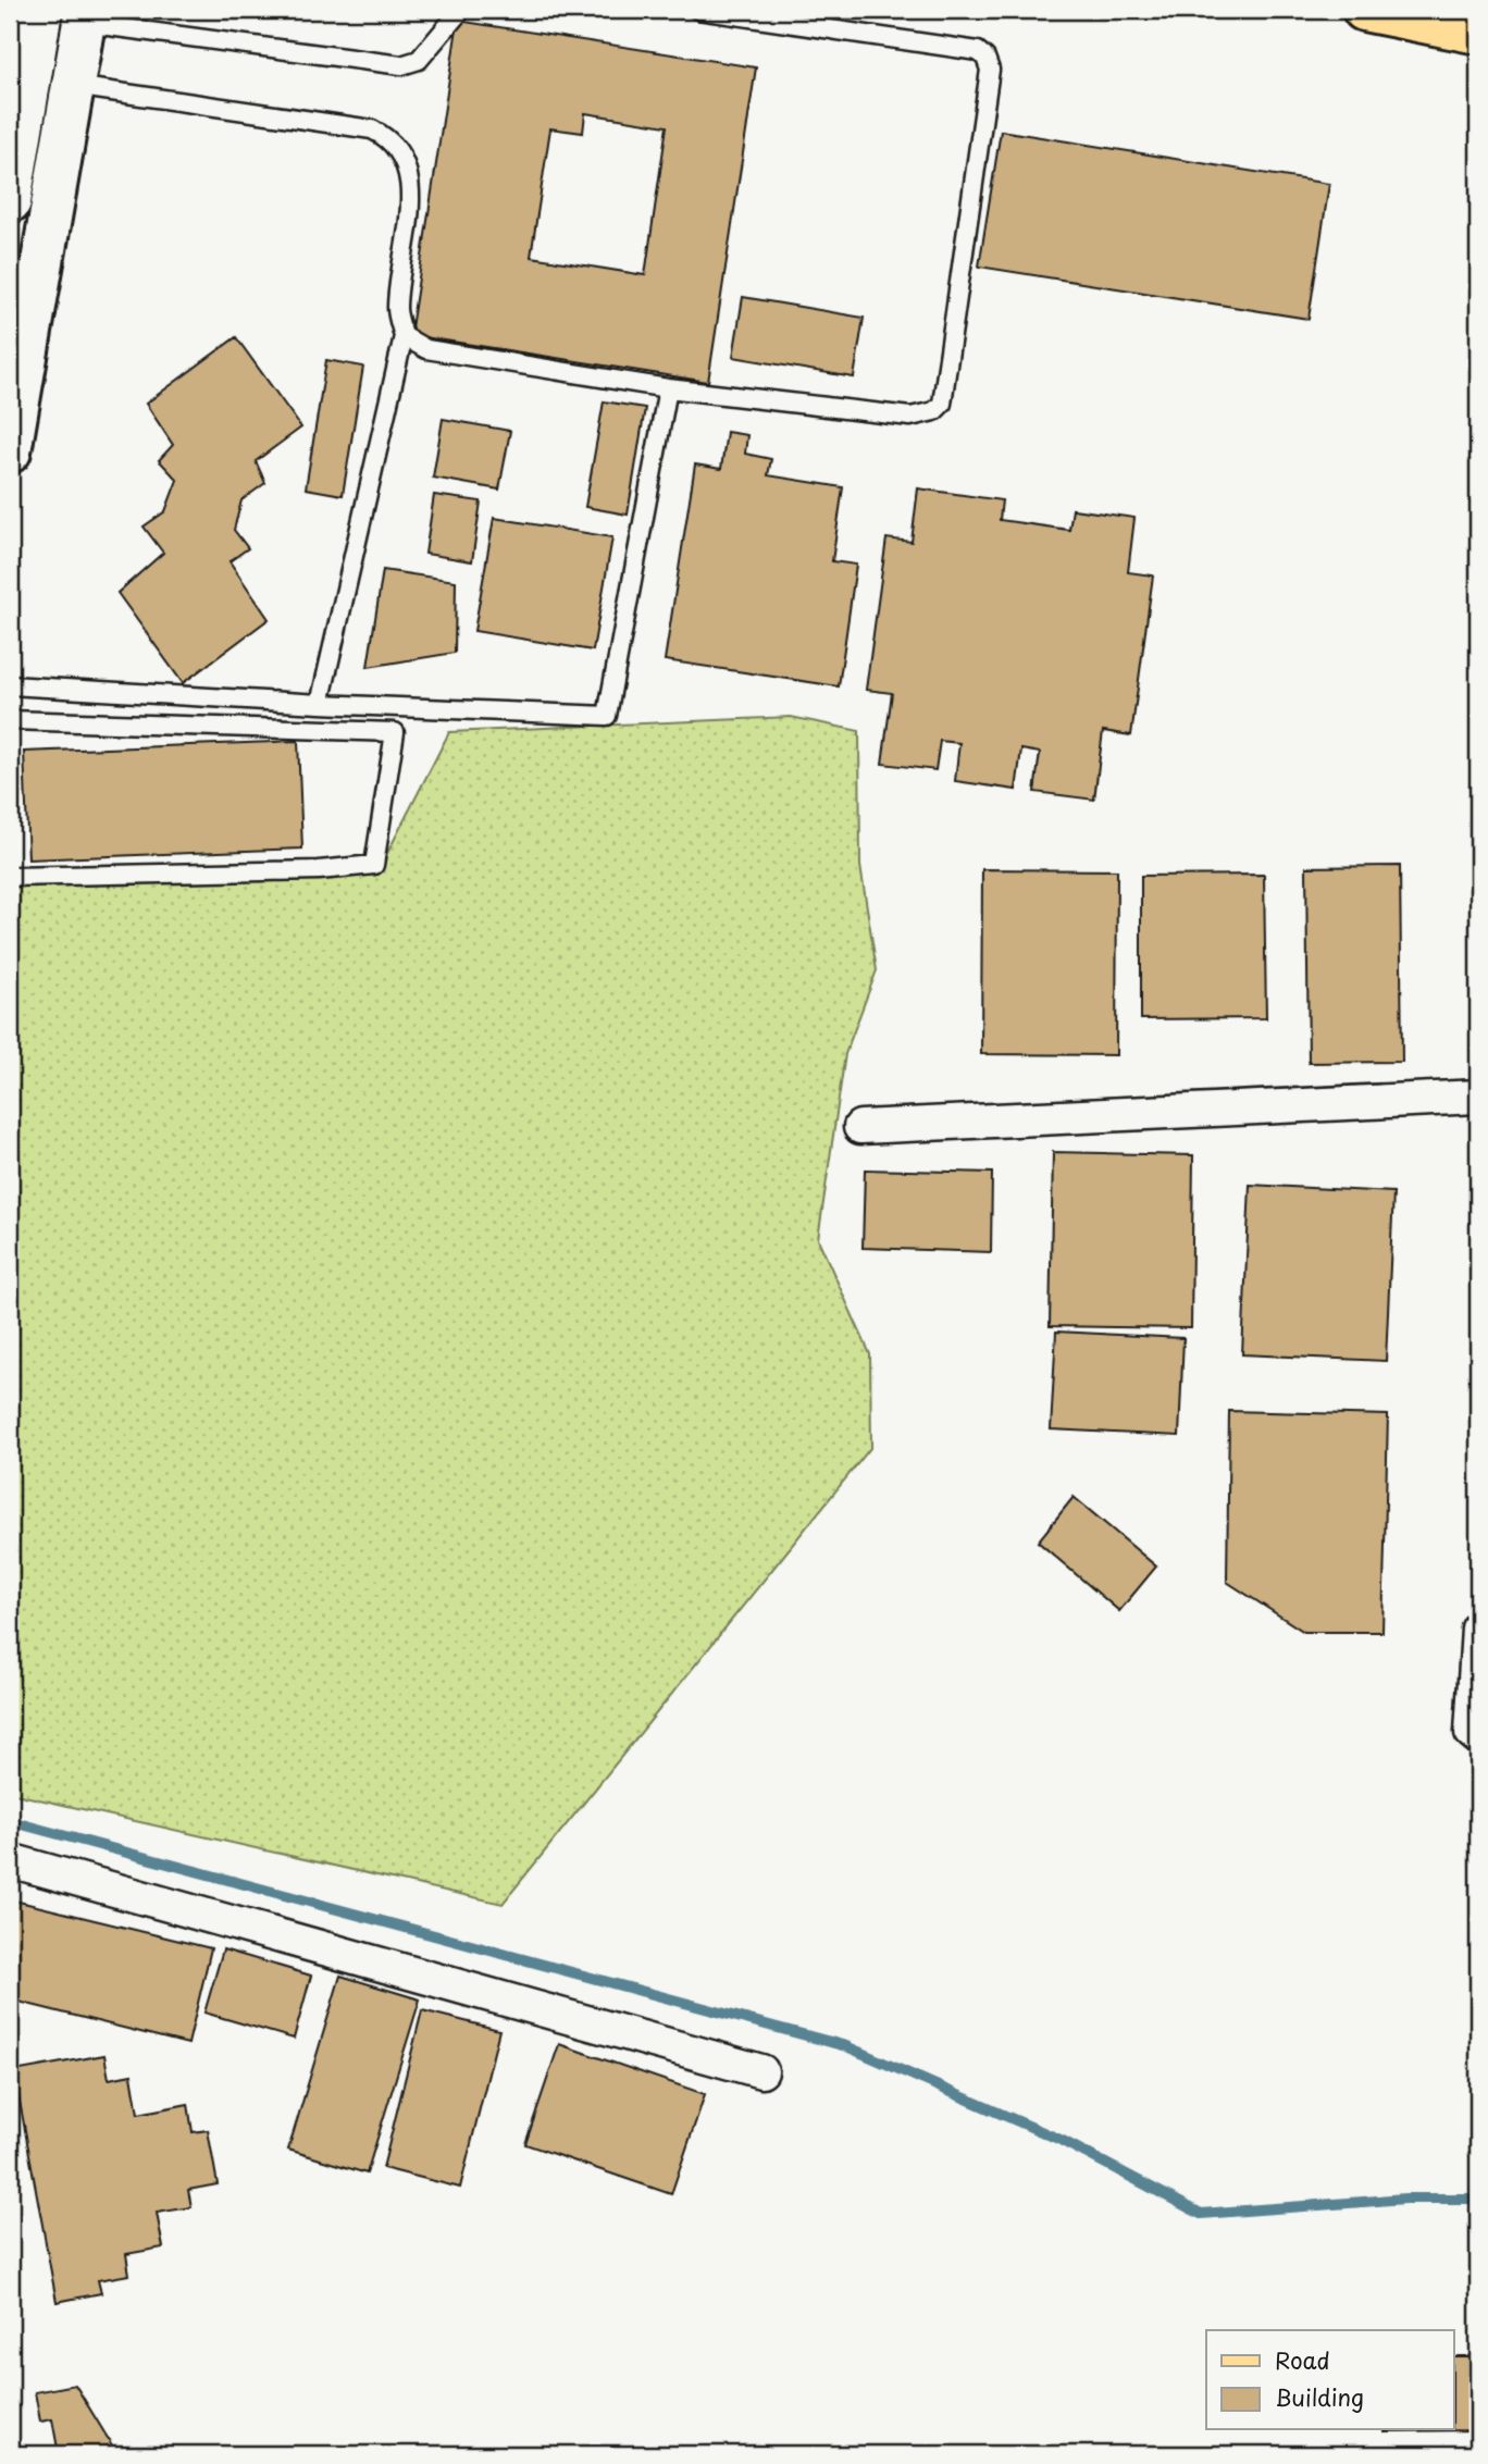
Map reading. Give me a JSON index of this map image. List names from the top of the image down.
{
  "legend": ["Road", "Building"]
}
